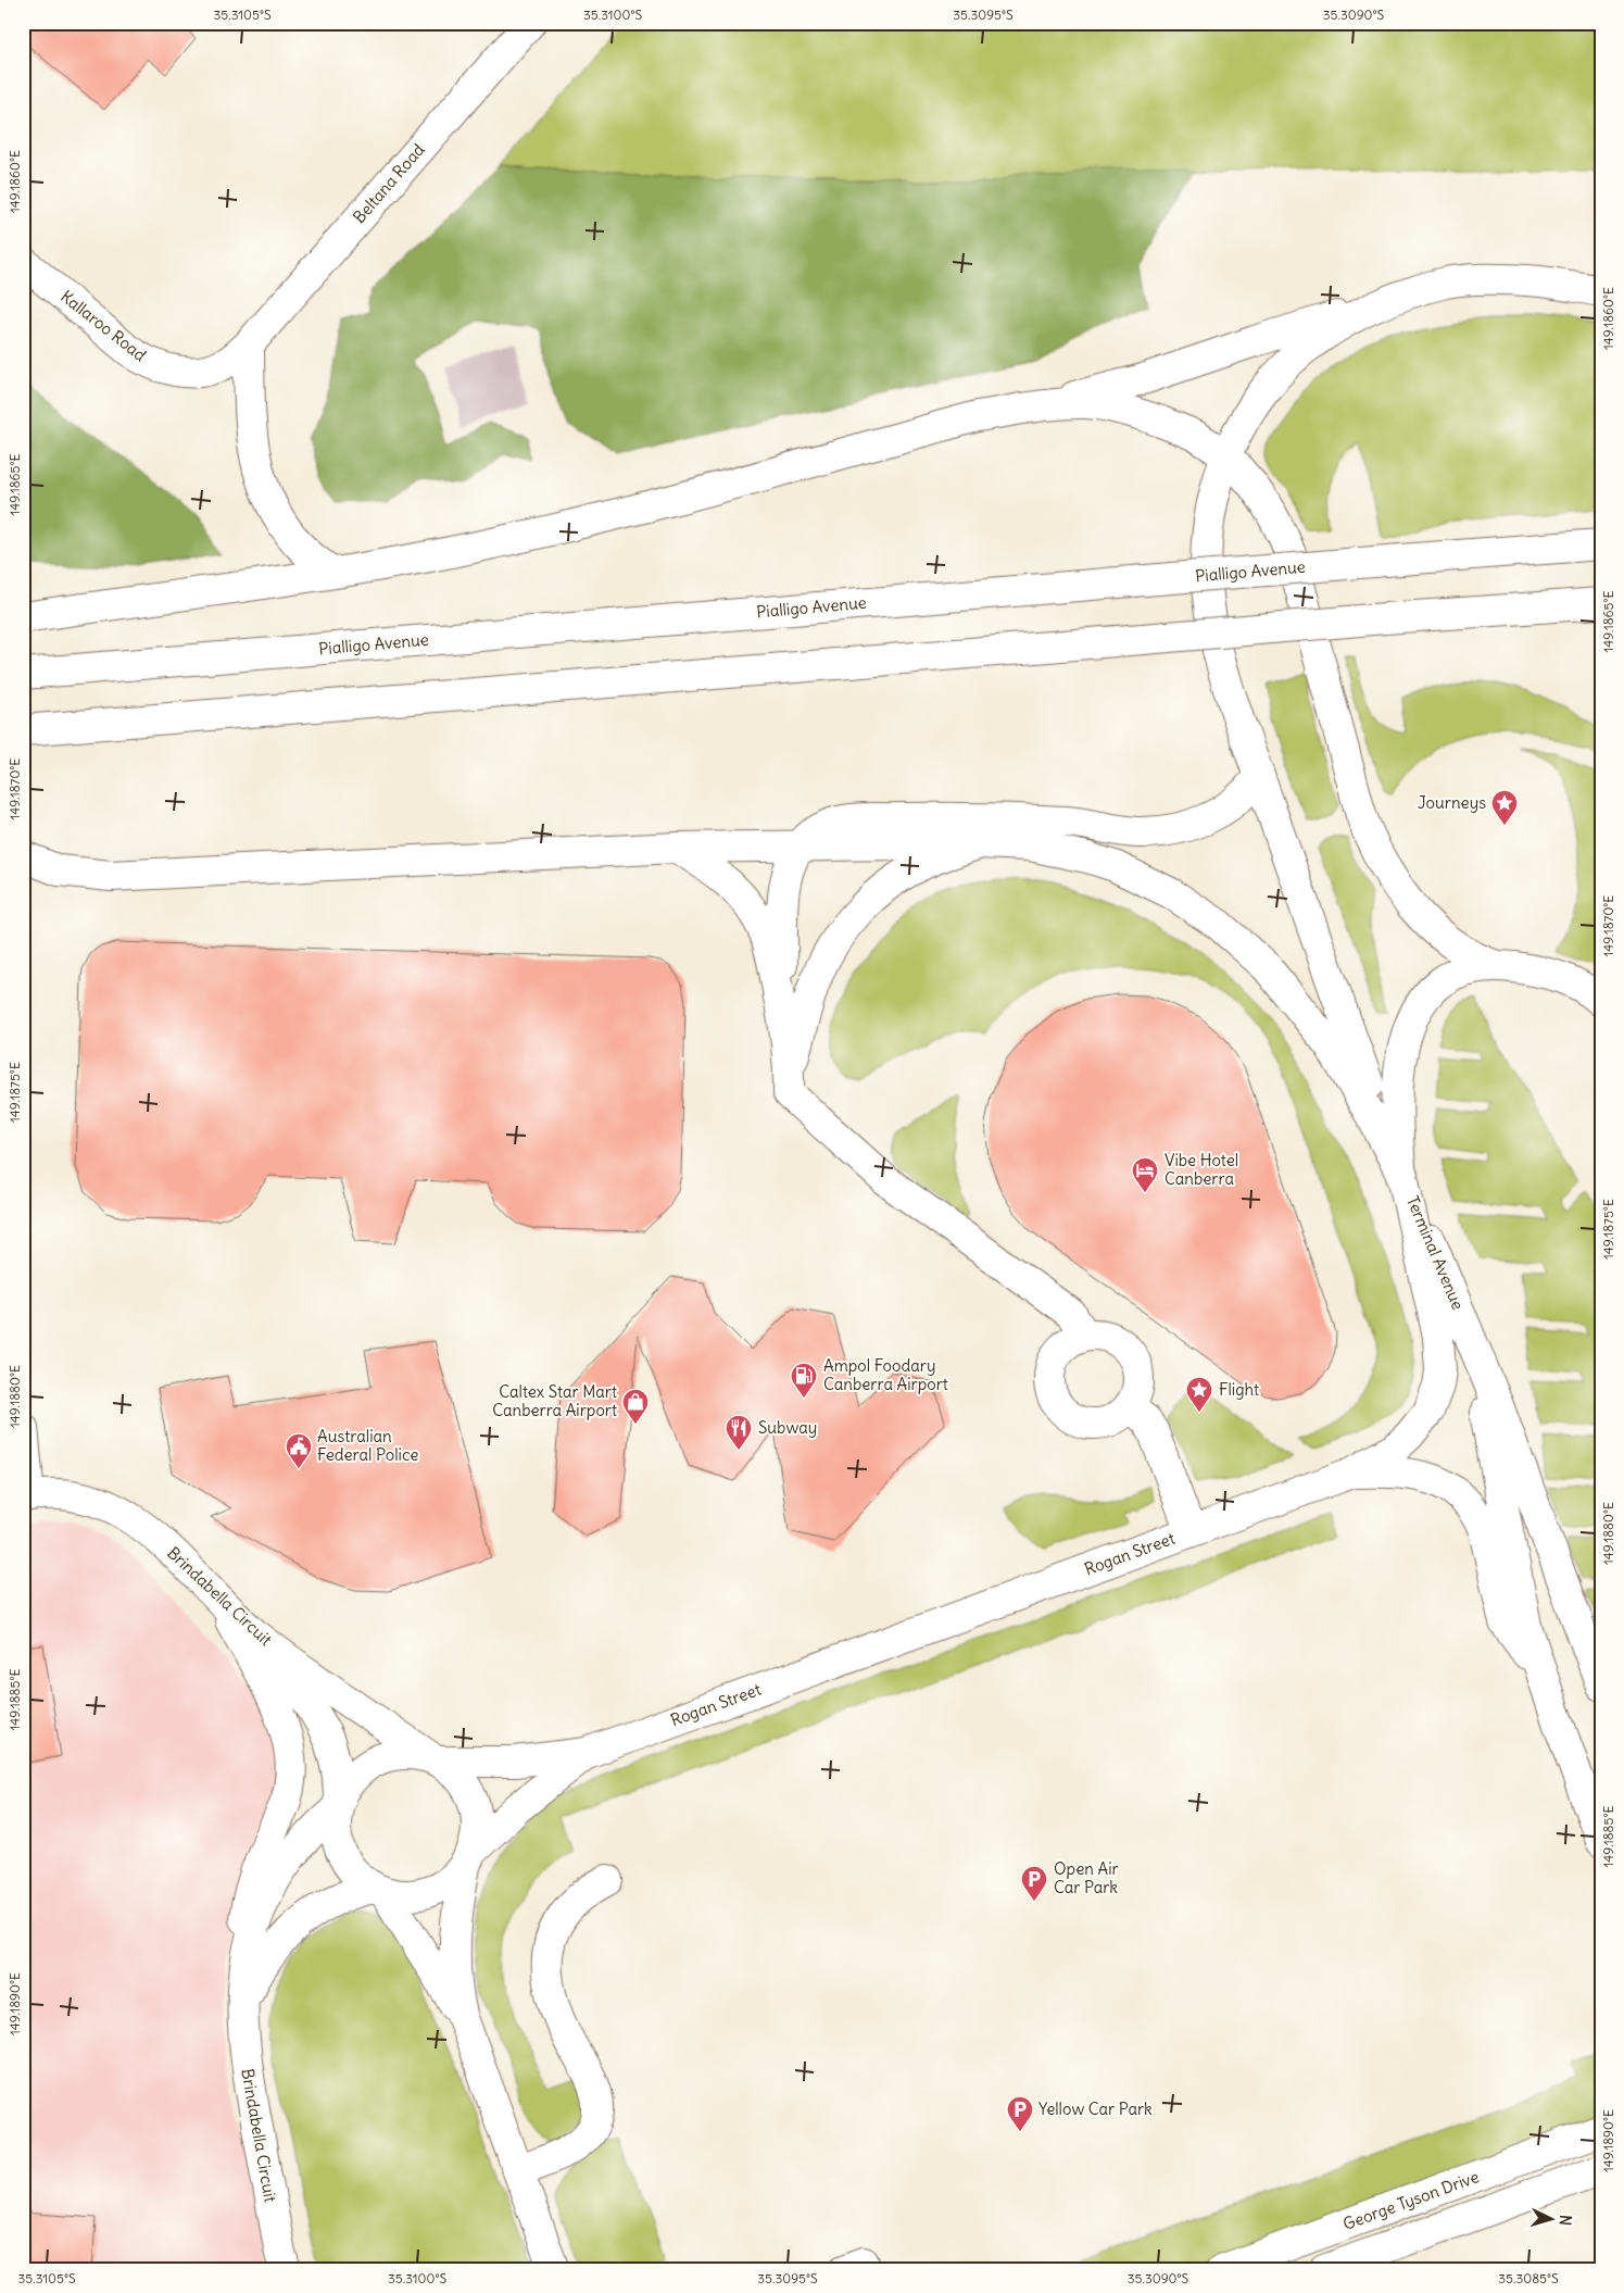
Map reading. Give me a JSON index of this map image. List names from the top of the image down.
{
  "streets": {
    "main road": [
      "Beltana Road",
      "Kallaroo Road",
      "Pialligo Avenue",
      "Terminal Avenue",
      "Rogan Street",
      "Brindabella Circuit",
      "George Tyson Drive"
    ]
  },
  "crossings": [
    ["Beltana Road", "Kallaroo Road"],
    ["Terminal Avenue", "Rogan Street"],
    ["Rogan Street", "Brindabella Circuit"]
  ],
  "places": {
    "place": ["Journeys", "Flight"],
    "hotel": ["Vibe Hotel Canberra"],
    "fuel station": ["Ampol Foodary Canberra Airport"],
    "shop": ["Caltex Star Mart Canberra Airport"],
    "restaurant": ["Subway"],
    "public building": ["Australian Federal Police"],
    "parking": ["Open Air Car Park", "Yellow Car Park"]
  },
  "north": "right",
  "coordinates": [
    "35.3105°S",
    "35.3100°S",
    "35.3095°S",
    "35.3090°S",
    "149.1860°E",
    "149.1865°E",
    "149.1870°E",
    "149.1875°E",
    "149.1880°E",
    "149.1885°E",
    "149.1890°E",
    "35.3085°S"
  ]
}
